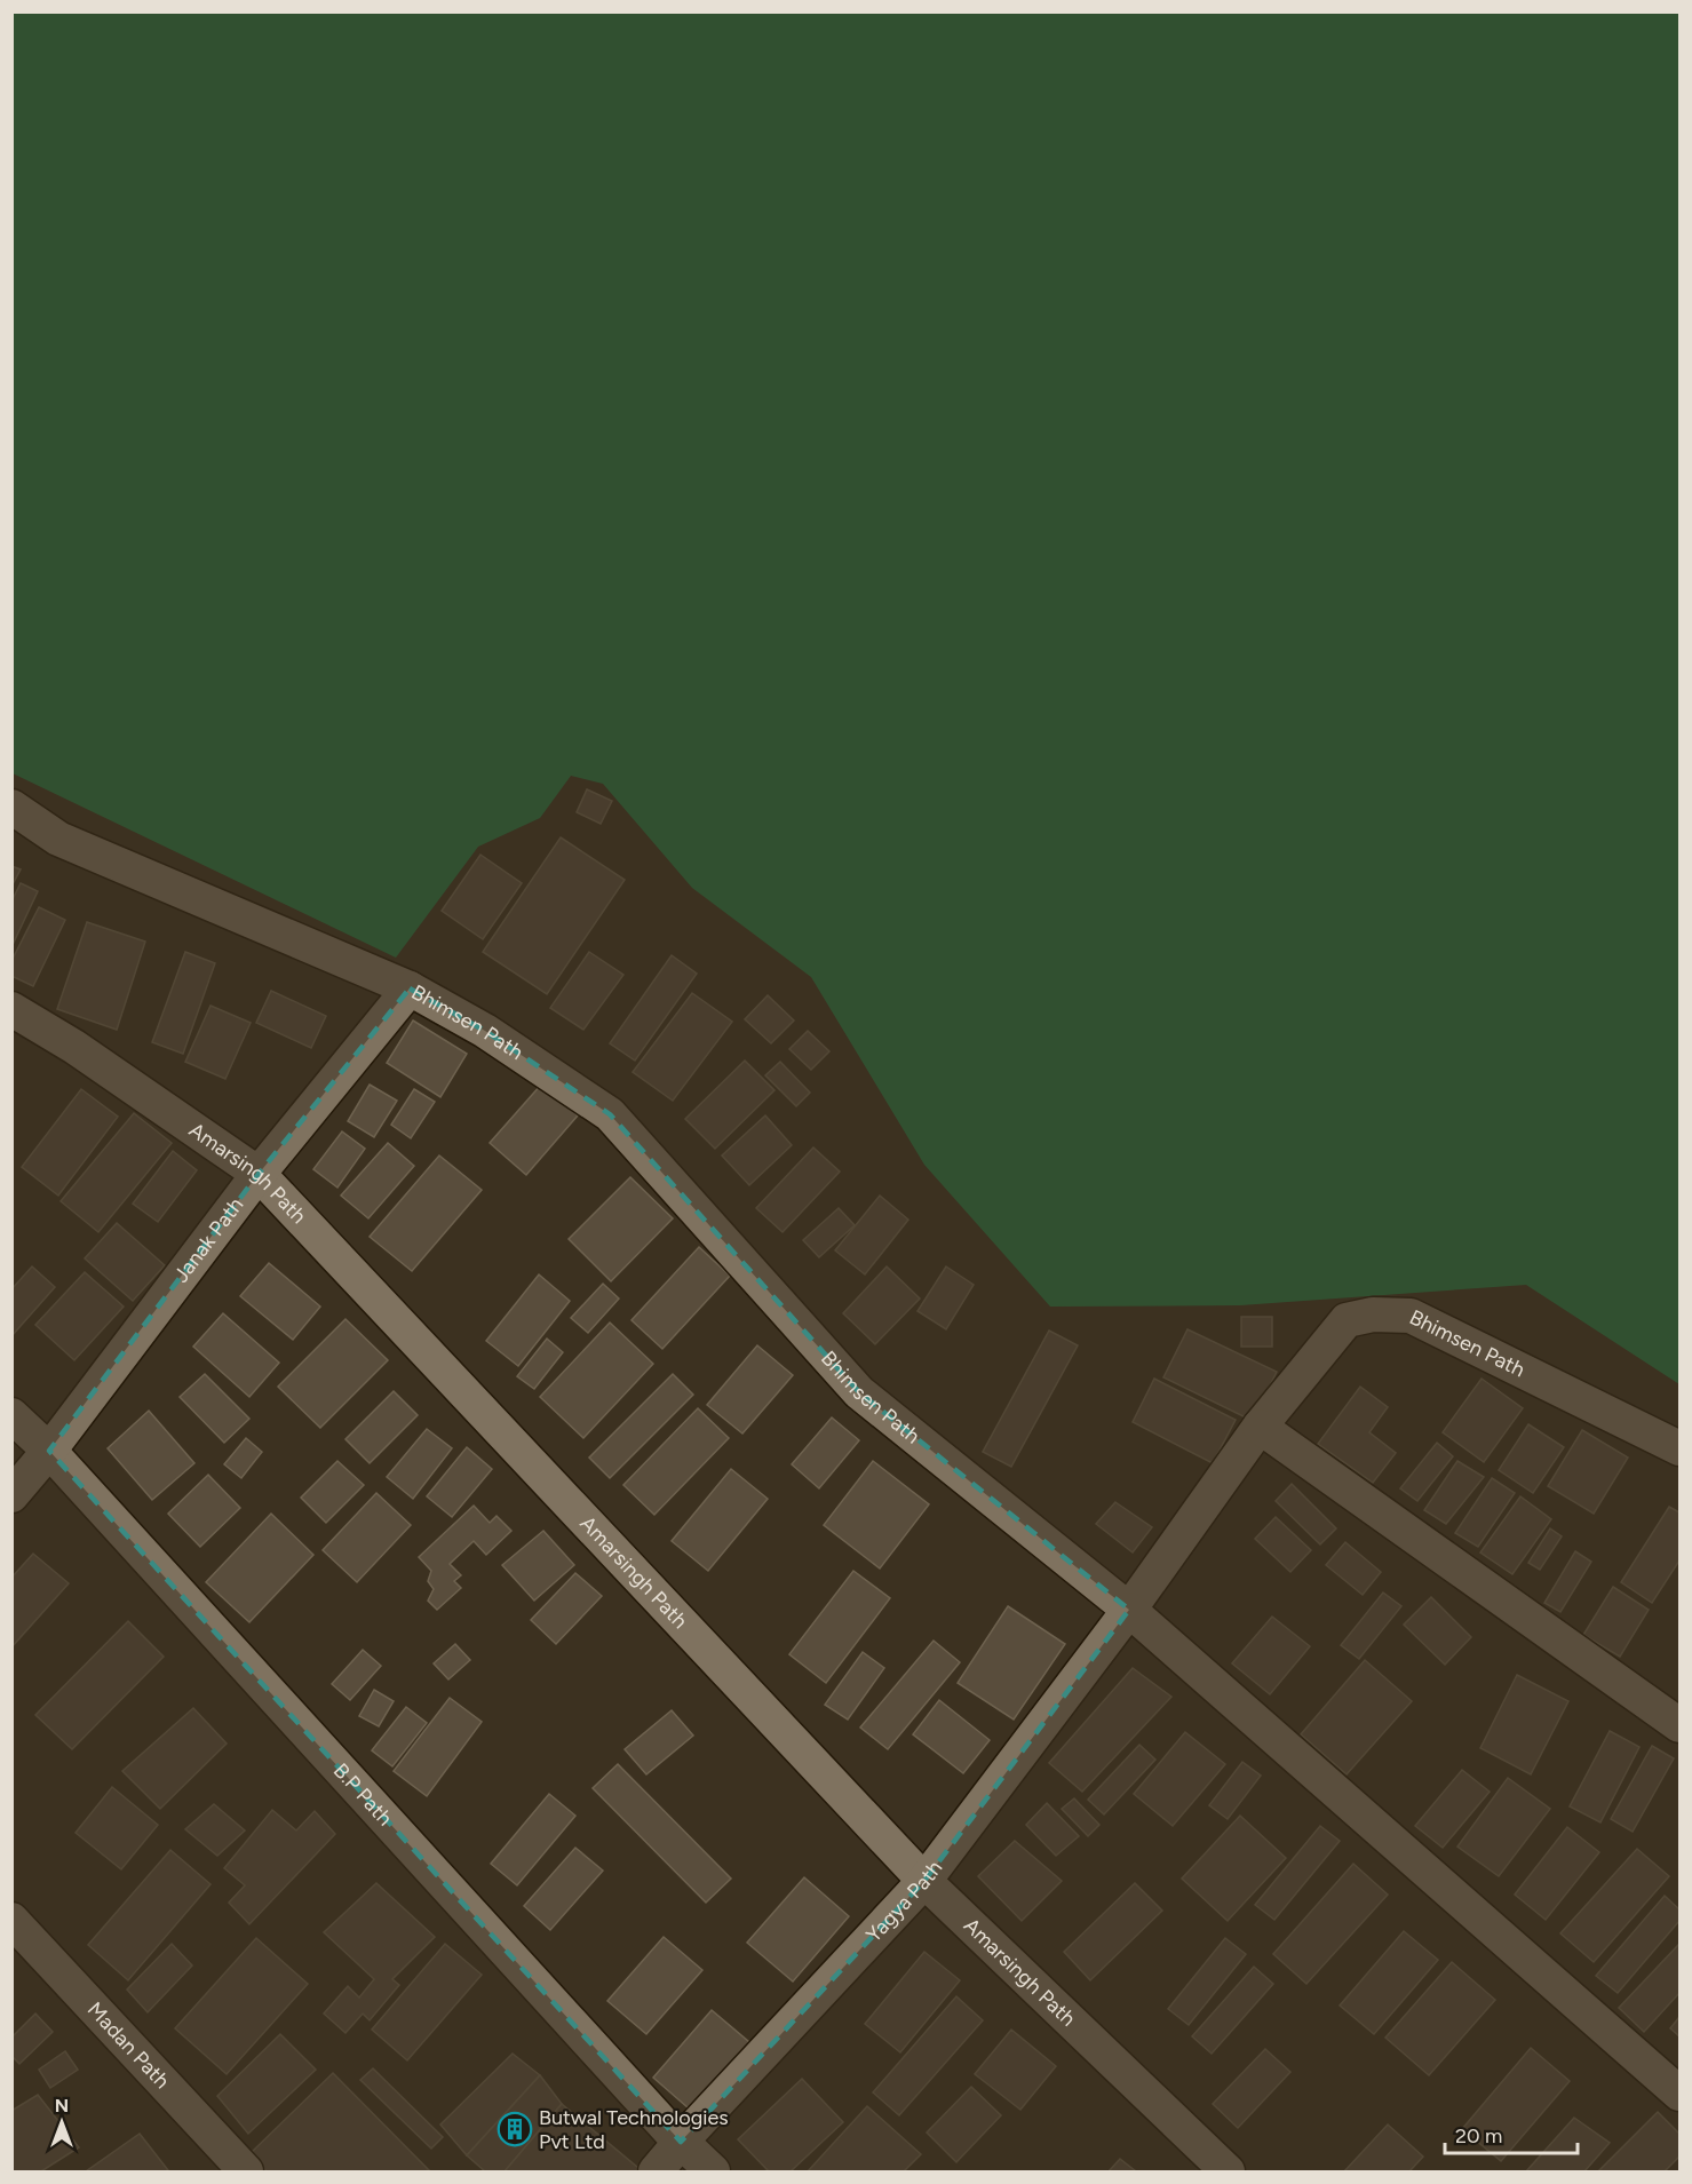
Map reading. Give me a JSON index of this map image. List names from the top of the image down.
{
  "streets": {
    "street": [
      "Bhimsen Path",
      "Amarsingh Path",
      "Janak Path",
      "B.P Path",
      "Yagya Path",
      "Madan Path"
    ]
  },
  "crossings": [
    ["Bhimsen Path", "Janak Path"],
    ["Bhimsen Path", "Yagya Path"],
    ["Amarsingh Path", "Janak Path"],
    ["Amarsingh Path", "Yagya Path"],
    ["Janak Path", "B.P Path"],
    ["B.P Path", "Yagya Path"]
  ],
  "places": {
    "building": ["Butwal Technologies Pvt Ltd"]
  },
  "scale_bar": "20 m",
  "north": "top"
}
